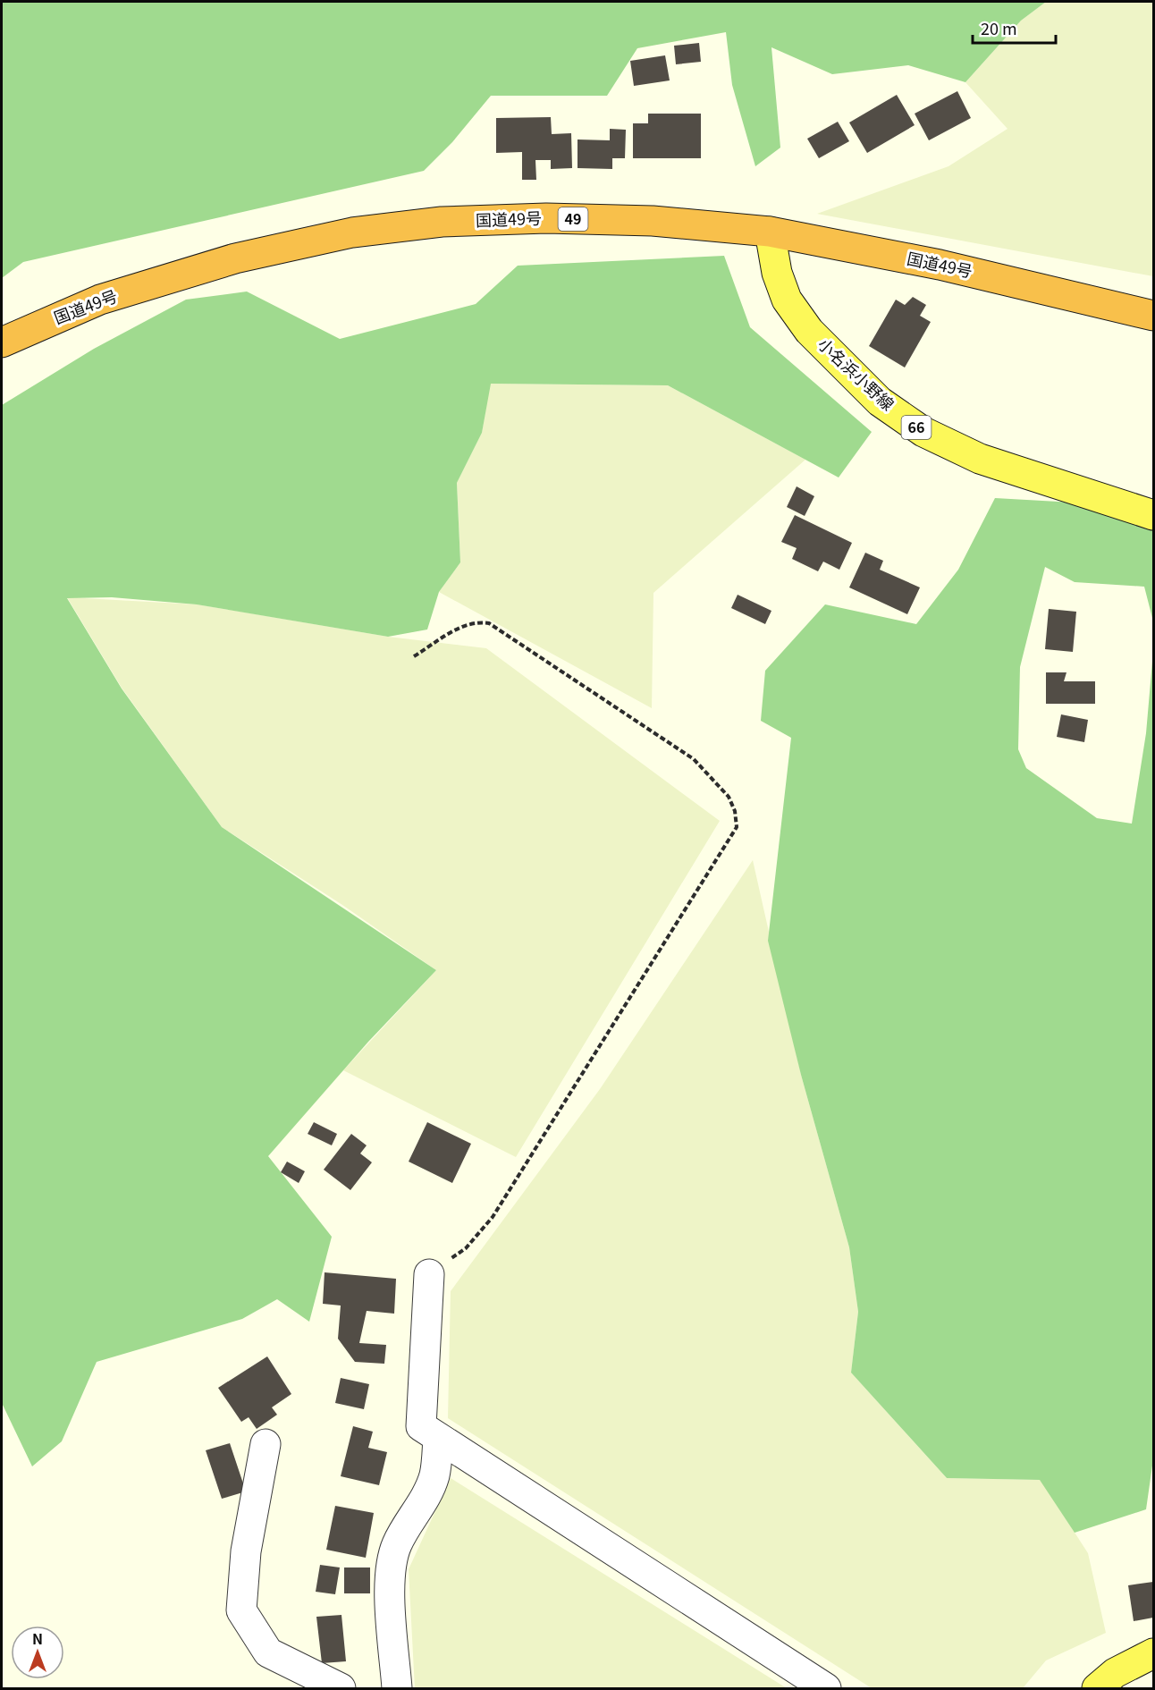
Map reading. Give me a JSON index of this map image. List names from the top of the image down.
{
  "streets": {
    "highway": ["49", "国道49号"],
    "main road": ["小名浜小野線", "66"]
  },
  "crossings": [
    ["国道49号", "小名浜小野線"]
  ],
  "scale_bar": "20 m",
  "north": "top"
}
